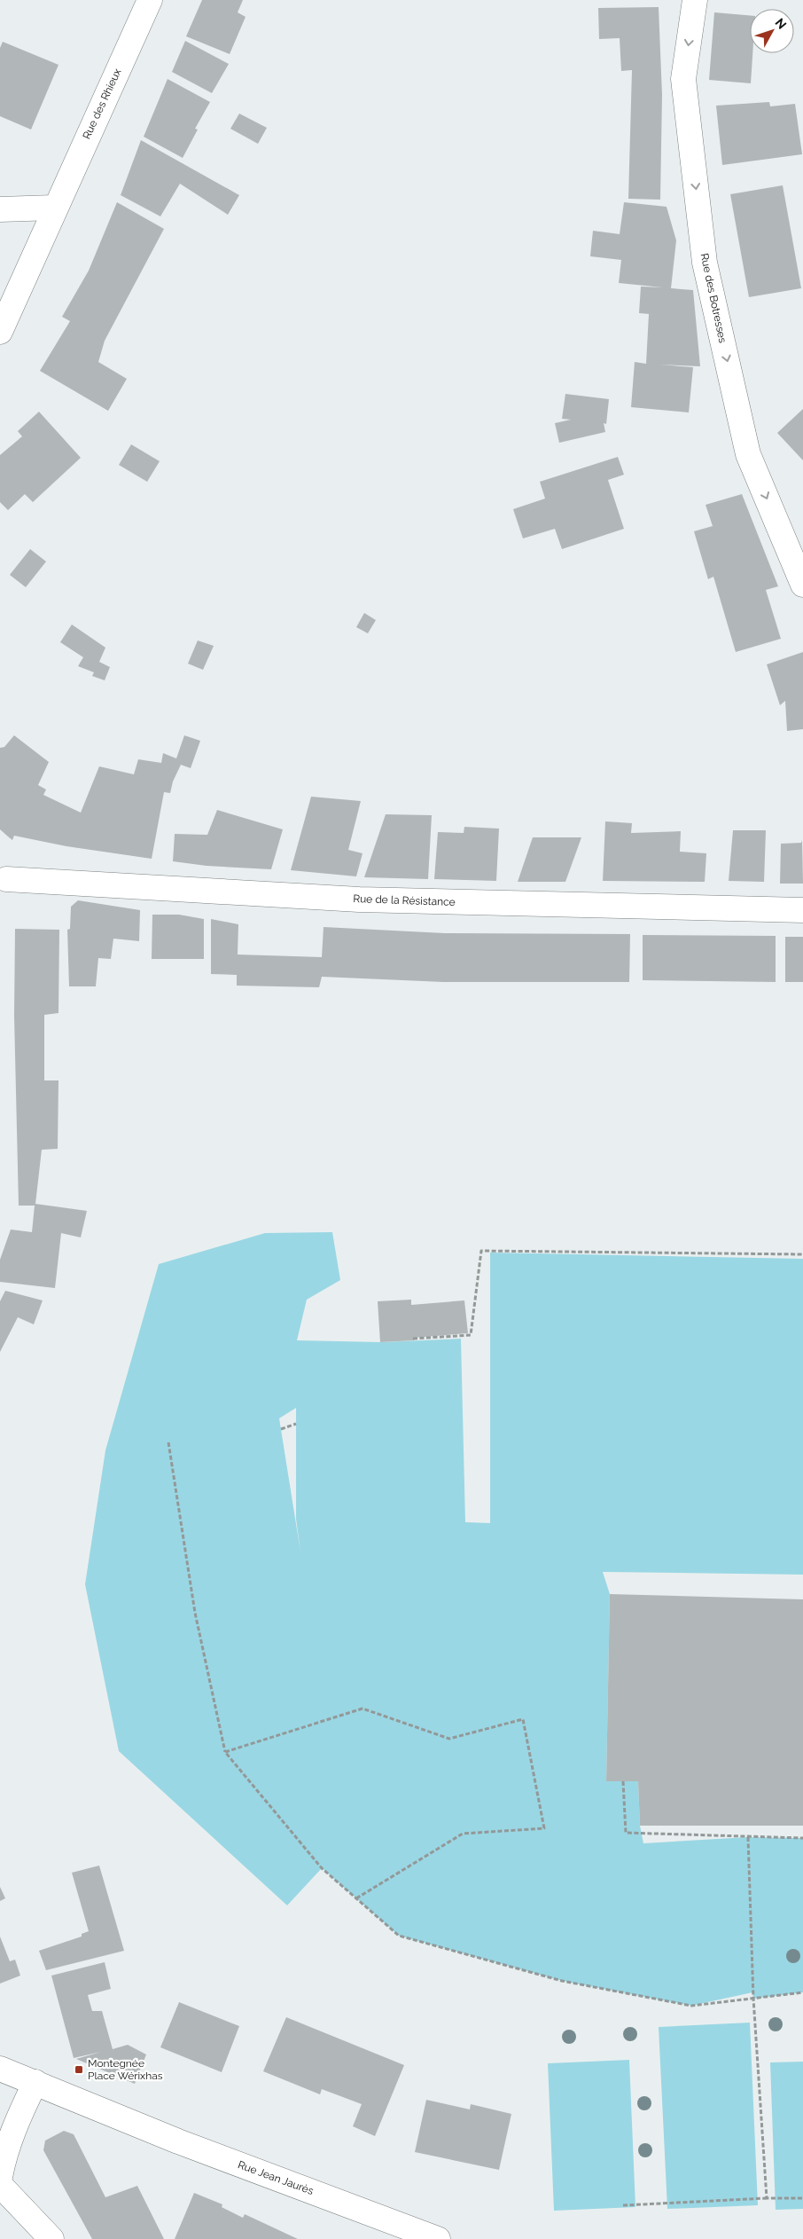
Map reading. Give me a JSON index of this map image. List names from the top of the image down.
{
  "streets": {
    "street": [
      "Rue des Rhieux",
      "Rue des Botresses",
      "Rue de la Résistance",
      "Rue Jean Jaurès"
    ]
  },
  "one_way": ["Rue des Botresses"],
  "places": {
    "transit": ["Montegnée Place Wérixhas"]
  },
  "north": "top right"
}
